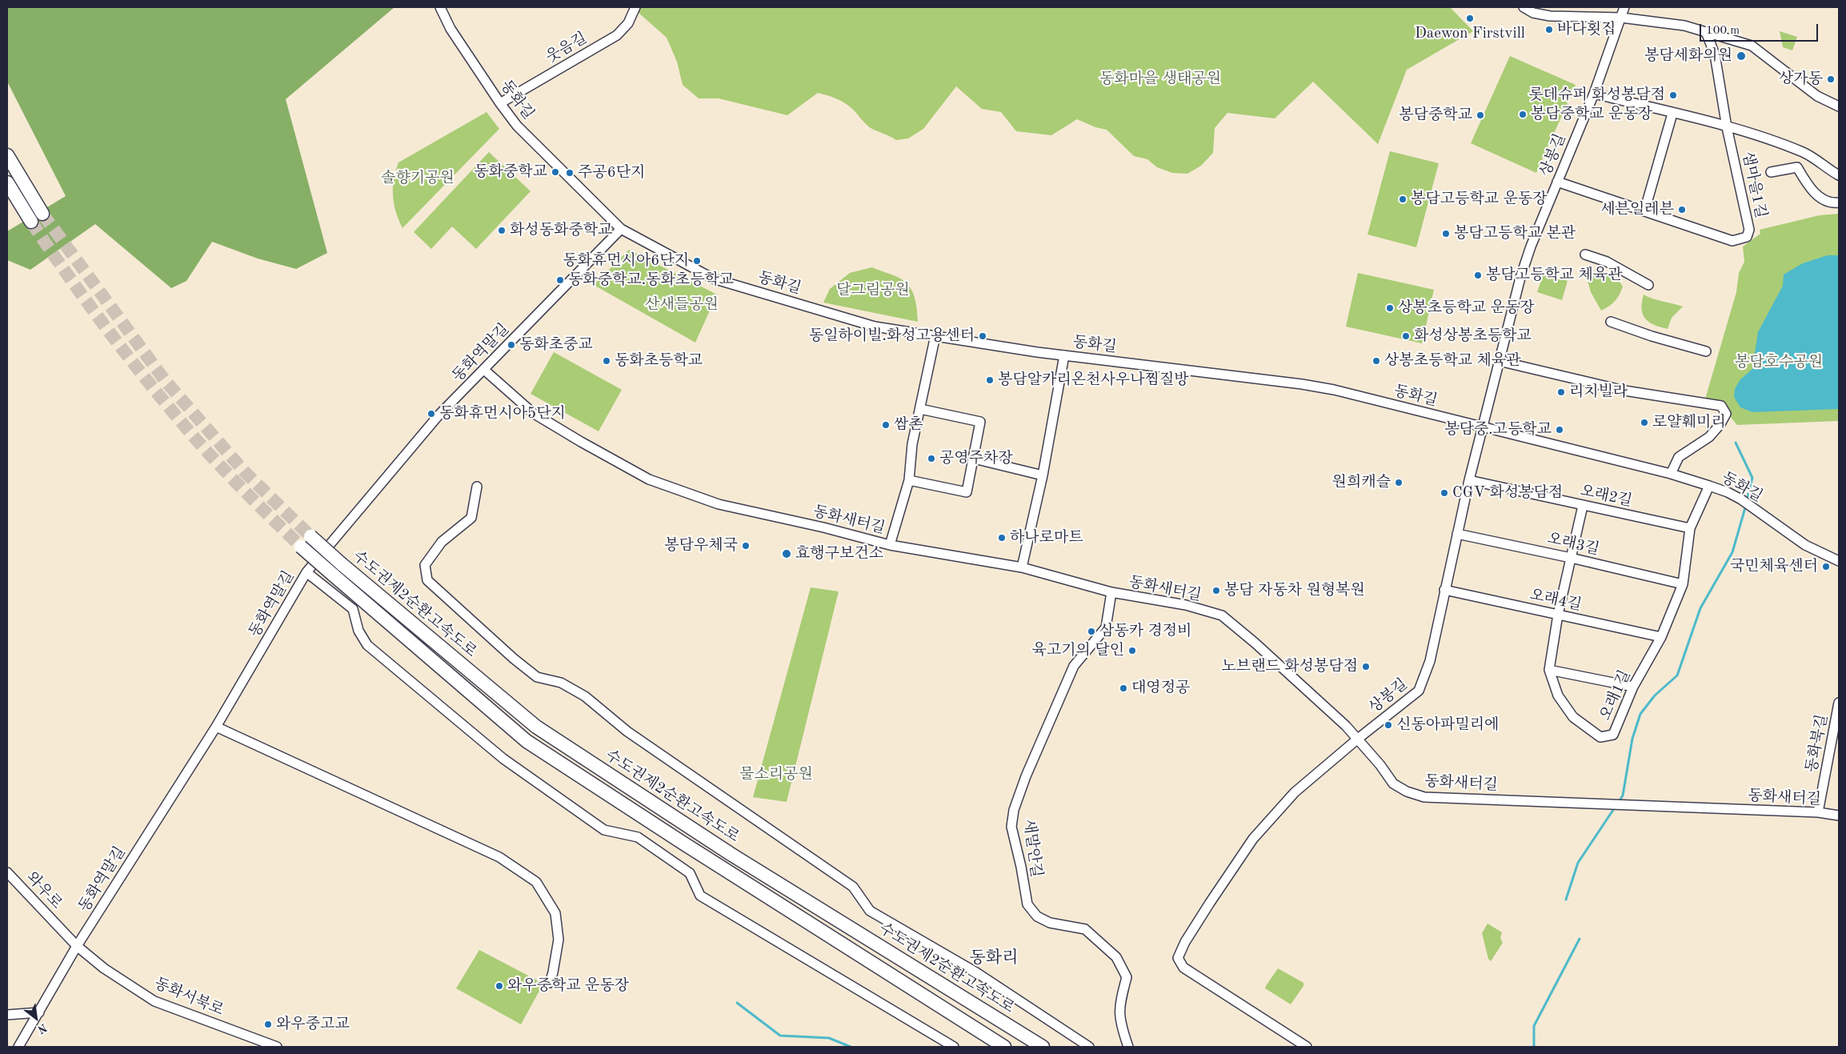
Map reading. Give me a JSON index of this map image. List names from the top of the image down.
{
  "streets": {
    "highway": ["수도권제2순환고속도로"],
    "street": [
      "웃음길",
      "동화길",
      "상봉길",
      "샘마을1길",
      "동화역말길",
      "오래2길",
      "동화새터길",
      "오래3길",
      "오래4길",
      "오래1길",
      "동화북길",
      "새말안길",
      "와우로",
      "동화서북로"
    ]
  },
  "crossings": [
    ["웃음길", "동화길"],
    ["동화길", "상봉길"],
    ["동화길", "동화역말길"],
    ["동화길", "오래1길"],
    ["상봉길", "샘마을1길"],
    ["상봉길", "오래2길"],
    ["상봉길", "동화새터길"],
    ["상봉길", "오래3길"],
    ["상봉길", "오래4길"],
    ["동화역말길", "동화새터길"],
    ["동화역말길", "와우로"],
    ["동화역말길", "동화서북로"],
    ["오래2길", "오래1길"],
    ["동화새터길", "동화북길"],
    ["동화새터길", "새말안길"],
    ["오래3길", "오래1길"],
    ["오래4길", "오래1길"],
    ["와우로", "동화서북로"]
  ],
  "districts": ["동화리"],
  "parks": [
    "동화마을 생태공원",
    "솔향기공원",
    "달그림공원",
    "산새들공원",
    "봉담호수공원",
    "물소리공원"
  ],
  "places": [
    "Daewon Firstvill",
    "바다횟집",
    "봉담세화의원",
    "상가동",
    "롯데슈퍼 화성봉담점",
    "봉담중학교 운동장",
    "봉담중학교",
    "동화중학교",
    "주공6단지",
    "봉담고등학교 운동장",
    "세븐일레븐",
    "화성동화중학교",
    "봉담고등학교 본관",
    "동화휴먼시아6단지",
    "봉담고등학교 체육관",
    "동화중학교.동화초등학교",
    "상봉초등학교 운동장",
    "동일하이빌.화성고용센터",
    "화성상봉초등학교",
    "동화초중교",
    "동화초등학교",
    "상봉초등학교 체육관",
    "봉담알카리온천사우나찜질방",
    "리치빌라",
    "동화휴먼시아5단지",
    "로얄훼미리",
    "쌈촌",
    "봉담중.고등학교",
    "공영주차장",
    "원희캐슬",
    "CGV 화성봉담점",
    "하나로마트",
    "봉담우체국",
    "효행구보건소",
    "국민체육센터",
    "봉담 자동차 원형복원",
    "삼동카 경정비",
    "육고기의 달인",
    "노브랜드 화성봉담점",
    "대영정공",
    "신동아파밀리에",
    "와우중학교 운동장",
    "와우중고교"
  ],
  "scale_bar": "100 m",
  "north": "bottom right"
}
